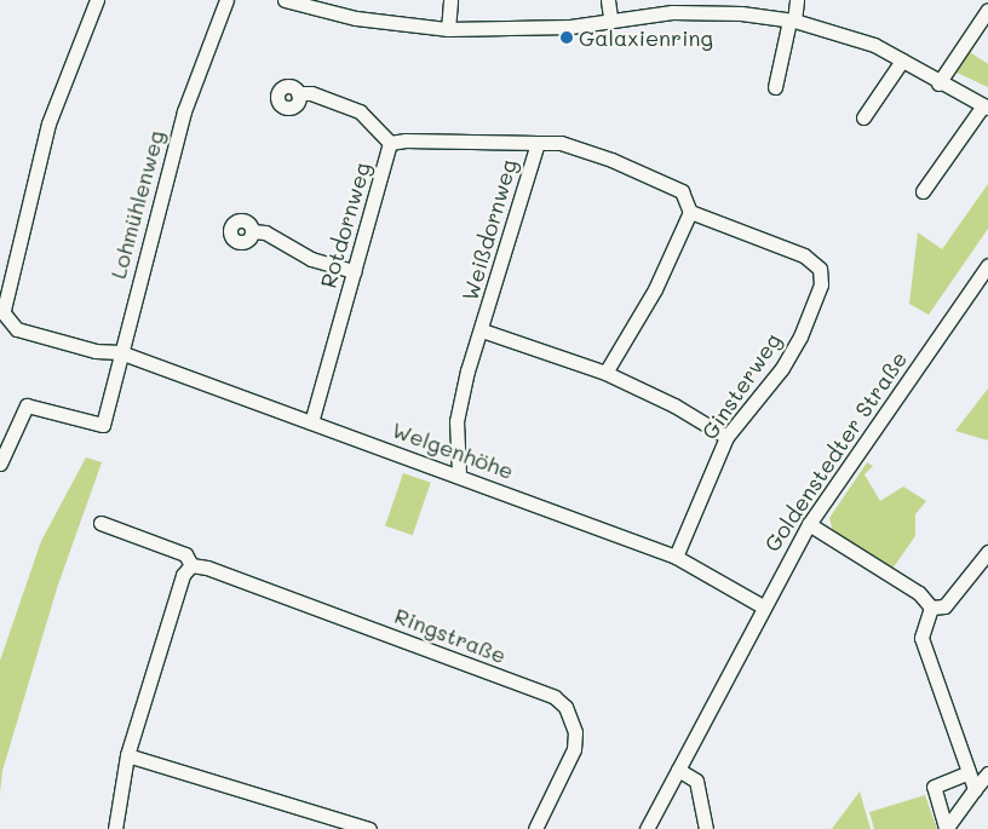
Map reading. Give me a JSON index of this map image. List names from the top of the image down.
{
  "streets": {
    "street": [
      "Lohmühlenweg",
      "Rotdornweg",
      "Weißdornweg",
      "Ginsterweg",
      "Welgenhöhe",
      "Goldenstedter Straße",
      "Ringstraße"
    ]
  },
  "crossings": [
    ["Lohmühlenweg", "Welgenhöhe"],
    ["Rotdornweg", "Weißdornweg"],
    ["Rotdornweg", "Welgenhöhe"],
    ["Weißdornweg", "Welgenhöhe"],
    ["Ginsterweg", "Welgenhöhe"],
    ["Welgenhöhe", "Goldenstedter Straße"]
  ],
  "places": ["Galaxienring"]
}
